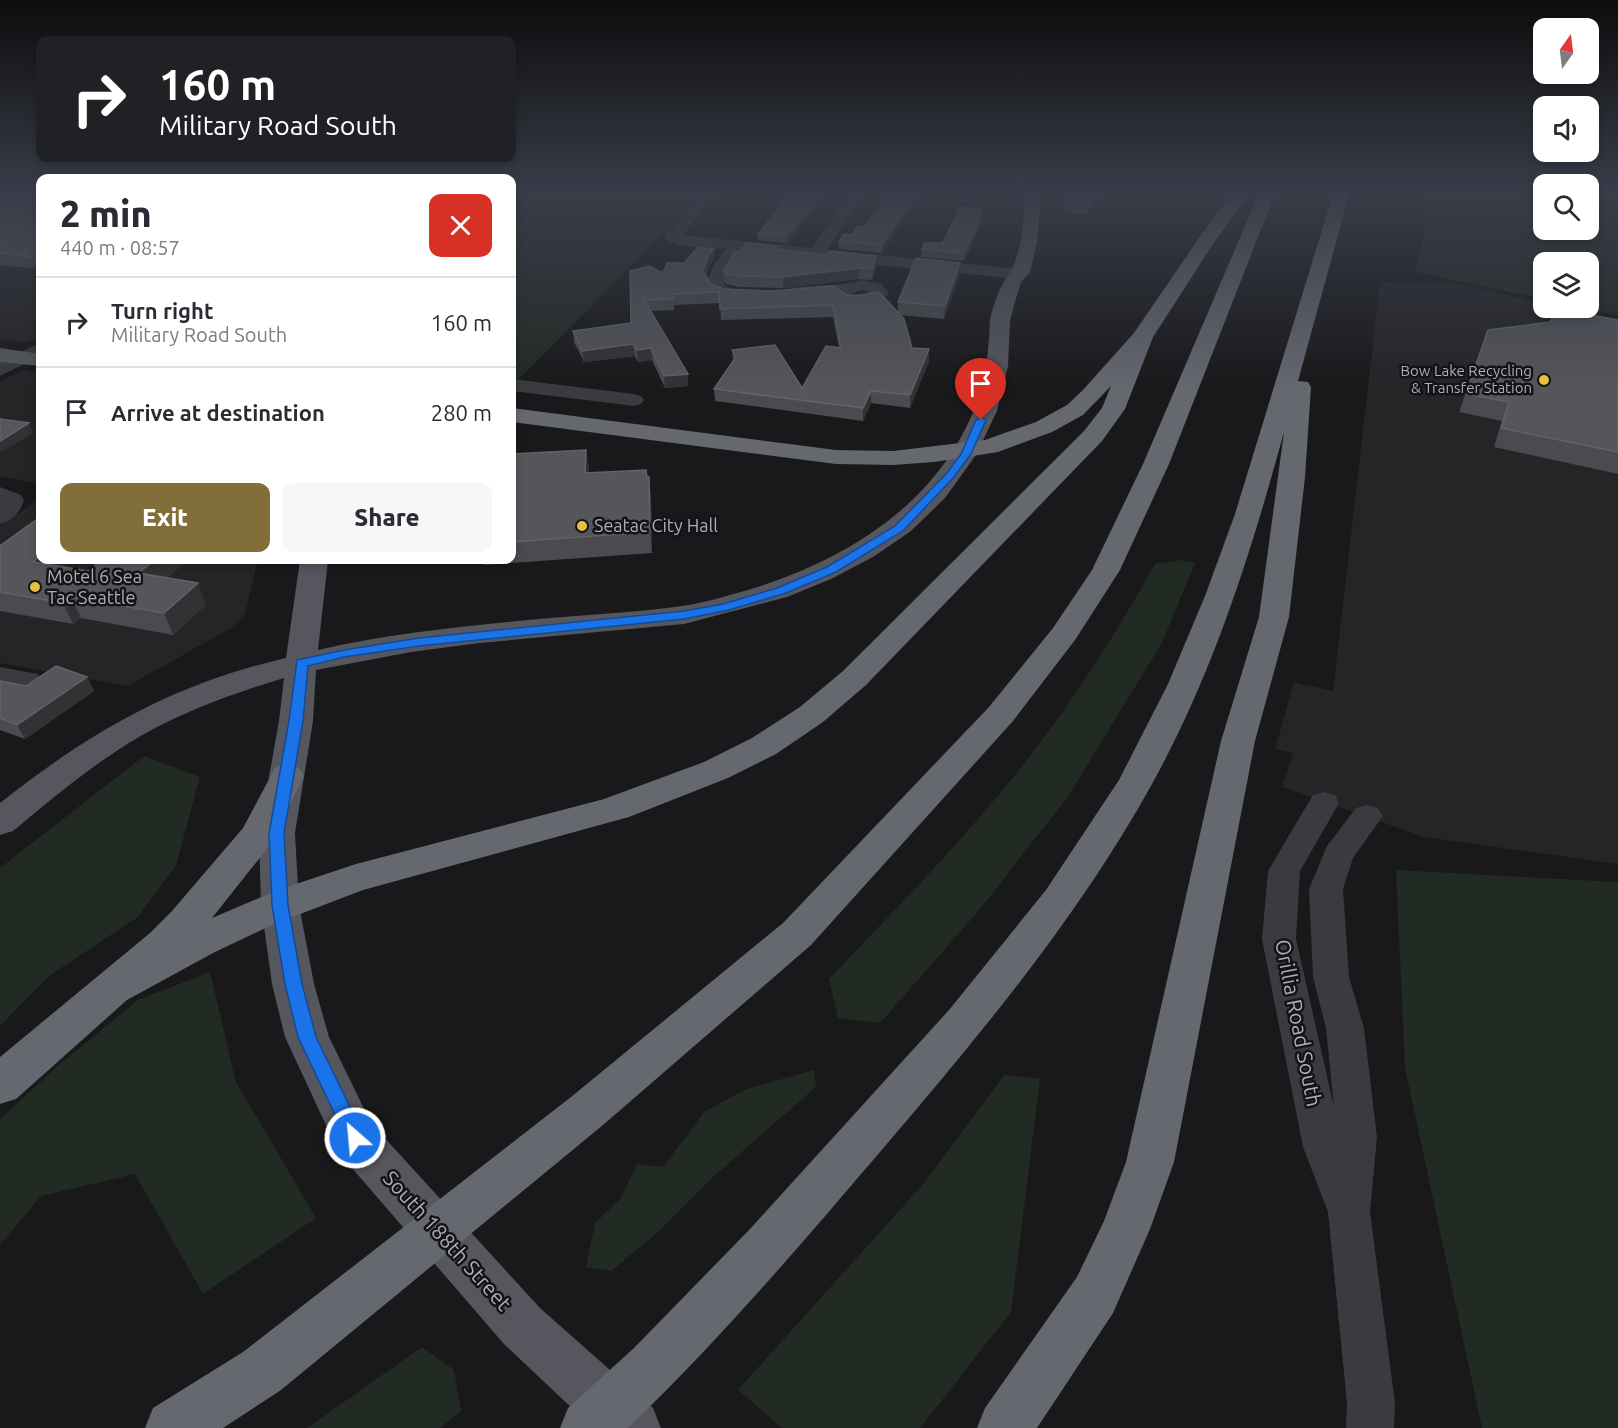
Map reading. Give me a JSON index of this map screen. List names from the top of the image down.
{
  "streets": {
    "main road": ["South 188th Street"],
    "street": ["Orillia Road South"]
  },
  "places": ["Bow Lake Recycling & Transfer Station", "Seatac City Hall", "Motel 6 Sea Tac Seattle"],
  "north": "top",
  "page": {
    "turn": ["160 m", "Military Road South"],
    "heading": ["2 min", "440 m · 08:57"],
    "list": [
      {
        "name": "Turn right",
        "note": "Military Road South",
        "value": "160 m"
      },
      {
        "name": "Arrive at destination",
        "value": "280 m"
      }
    ],
    "buttons": ["Exit", "Share"]
  }
}
